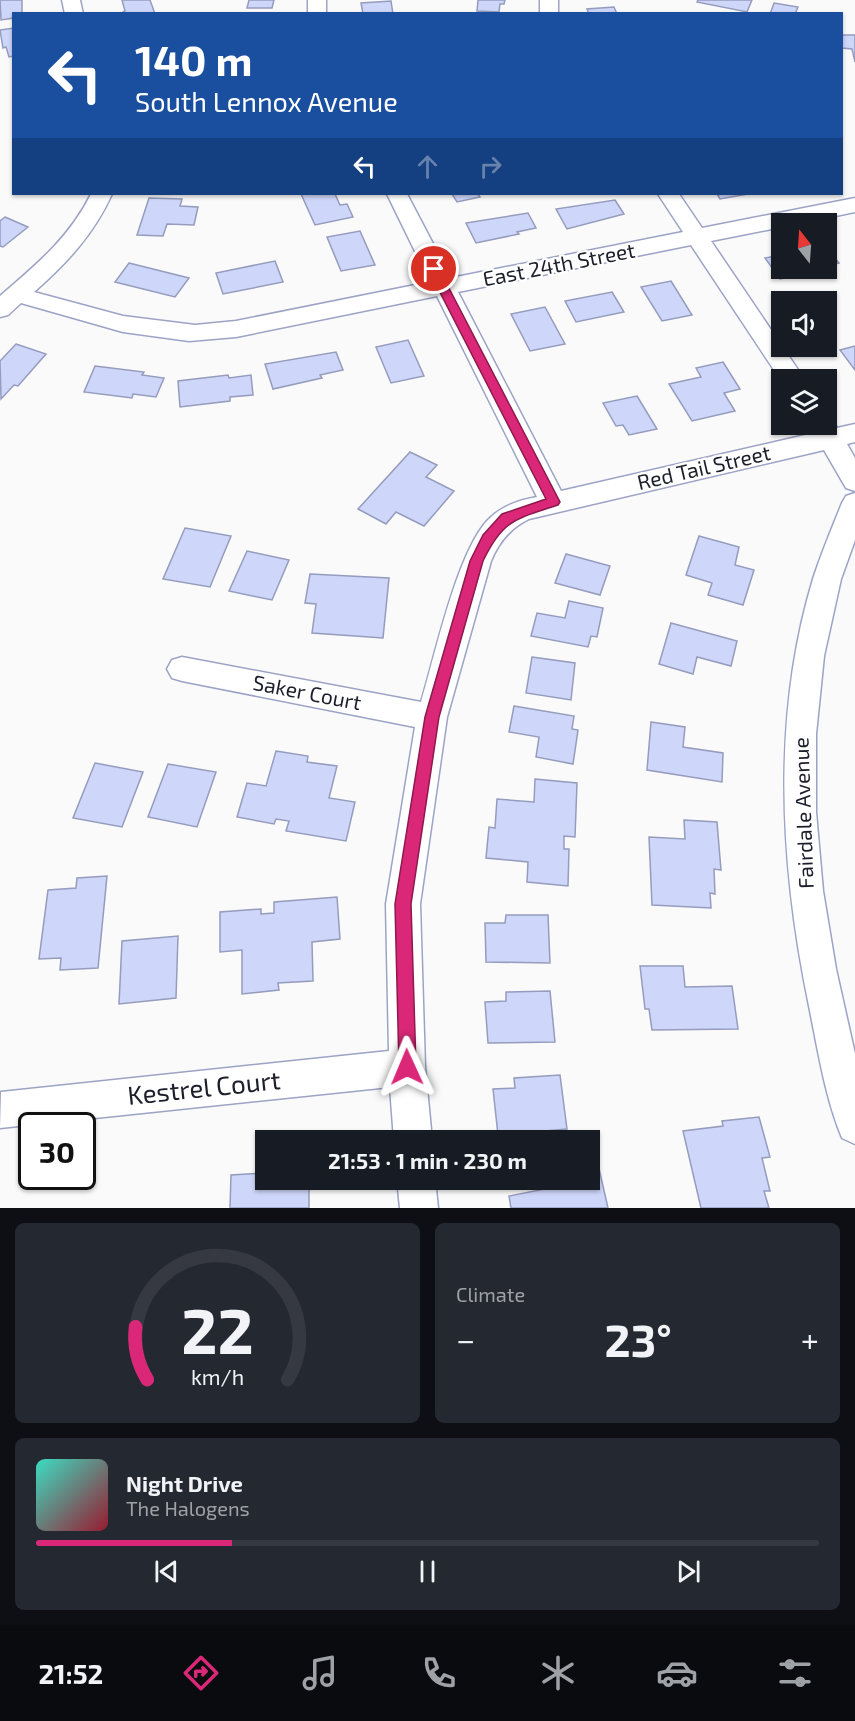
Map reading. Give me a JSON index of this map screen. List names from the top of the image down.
{
  "streets": {
    "street": [
      "East 24th Street",
      "Red Tail Street",
      "Saker Court",
      "Fairdale Avenue",
      "Kestrel Court"
    ]
  },
  "crossings": [
    ["Red Tail Street", "Saker Court"],
    ["Red Tail Street", "Kestrel Court"]
  ],
  "north": "top",
  "page": {
    "turn": ["140 m", "South Lennox Avenue"],
    "limit": "30",
    "trip": "21:53 · 1 min · 230 m",
    "tile": "Climate",
    "heat": ["−", "23°", "+"],
    "song": ["Night Drive", "The Halogens"],
    "tabs": "21:52",
    "gauge": ["22", "km/h"]
  }
}
